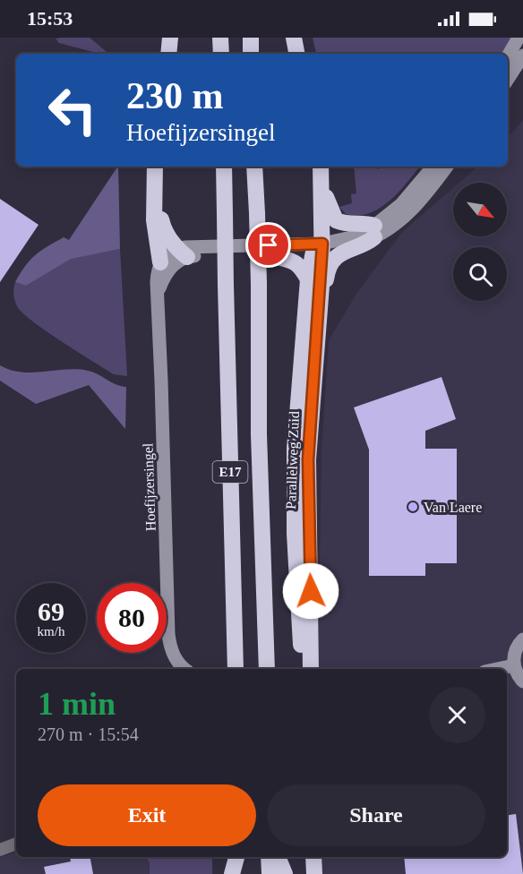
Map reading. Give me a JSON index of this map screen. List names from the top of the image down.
{
  "streets": {
    "highway": ["Parallelweg Zuid", "E17"],
    "street": ["Hoefijzersingel"]
  },
  "places": ["Van Laere"],
  "north": "bottom right",
  "page": {
    "status": "15:53",
    "turn": ["230 m", "Hoefijzersingel"],
    "speed": "69 km/h",
    "limit": "80",
    "heading": ["1 min", "270 m · 15:54"],
    "buttons": ["Exit", "Share"]
  }
}
